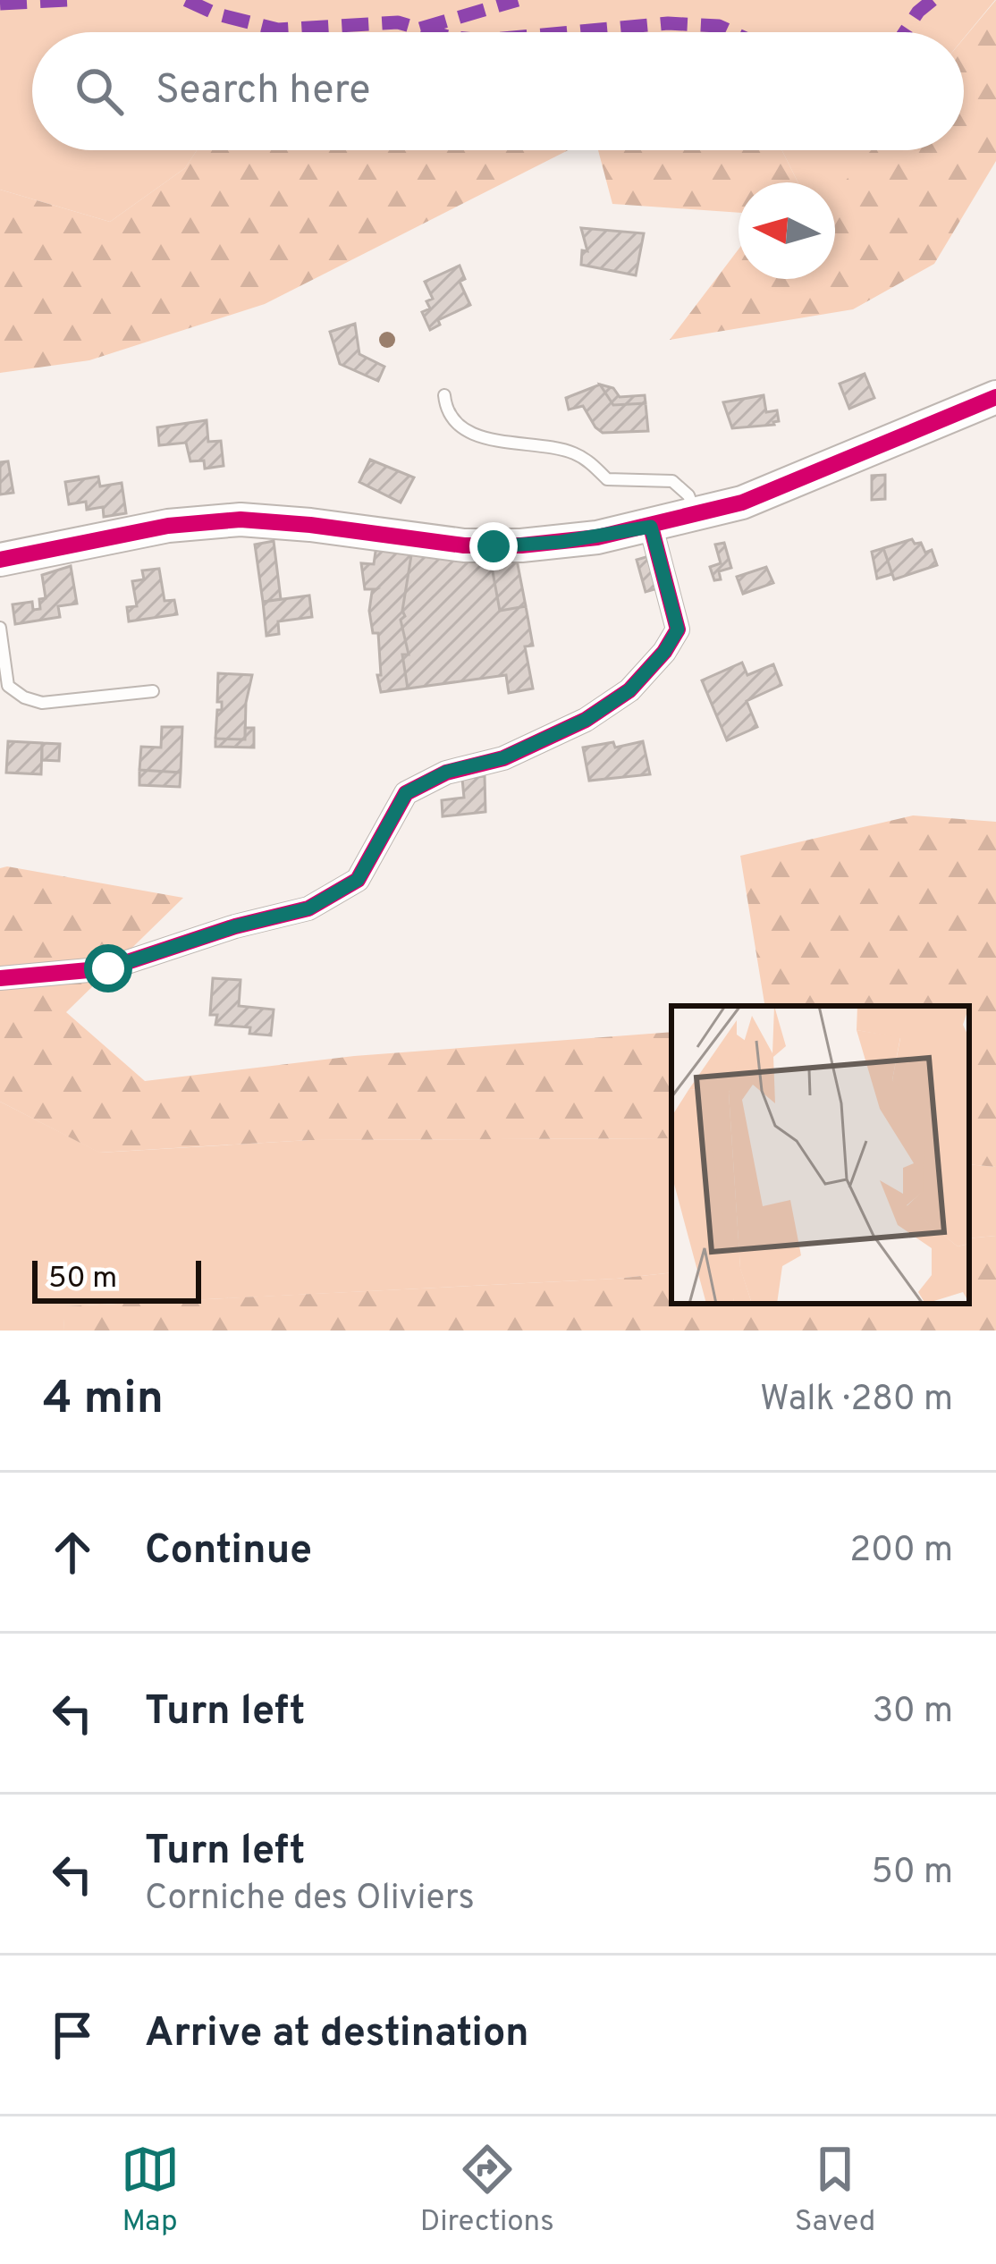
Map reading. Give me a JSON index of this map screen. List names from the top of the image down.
{
  "scale_bar": "50 m",
  "north": "left",
  "page": {
    "search": "Search here",
    "scale": "50 m",
    "heading": ["4 min", "Walk · 280 m"],
    "list": [
      ["Continue", "200 m"],
      ["Turn left", "30 m"],
      ["Turn left", "Corniche des Oliviers", "50 m"],
      "Arrive at destination"
    ],
    "nav": ["Map", "Directions", "Saved"]
  }
}
